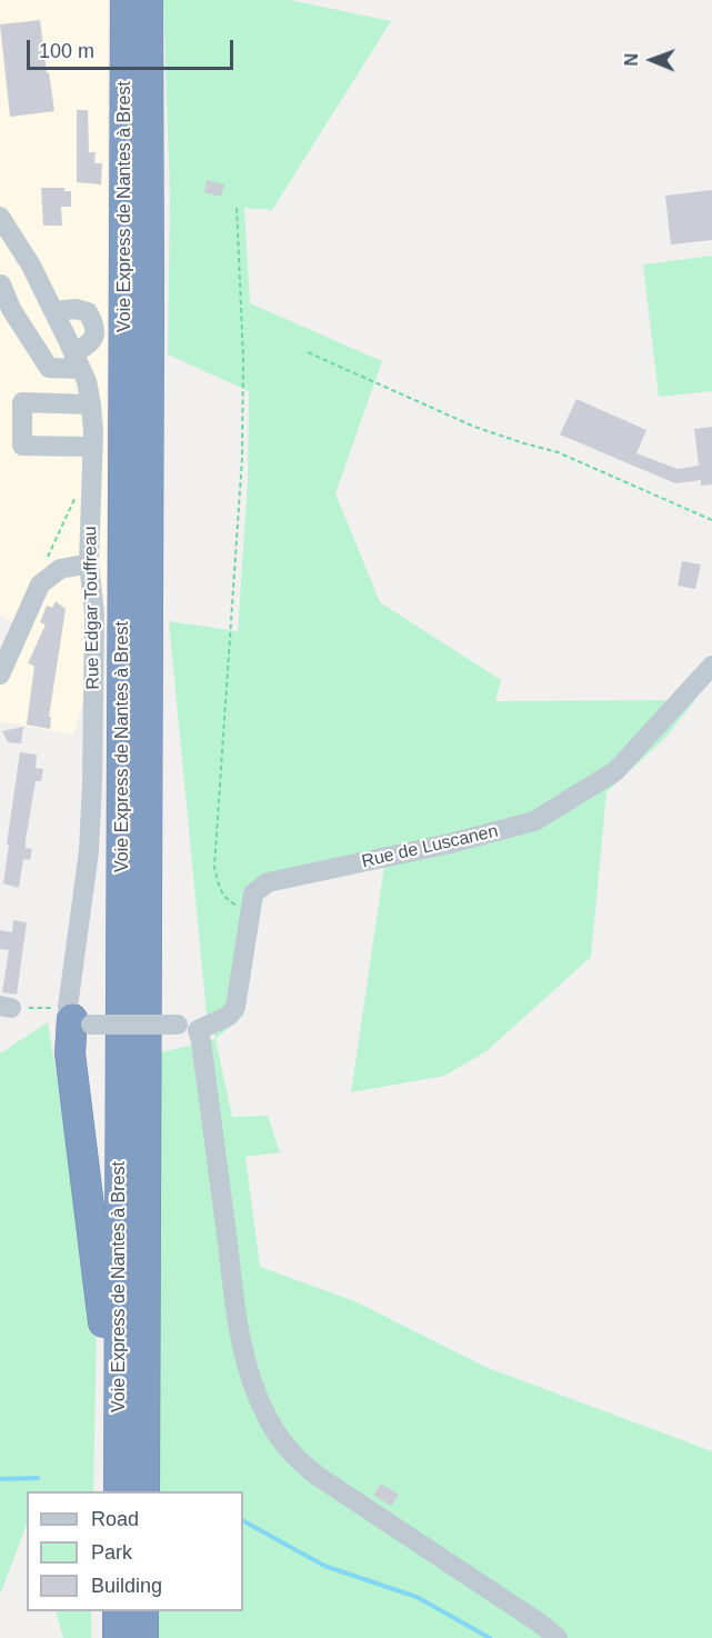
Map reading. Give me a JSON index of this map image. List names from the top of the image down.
{
  "streets": {
    "highway": ["Voie Express de Nantes à Brest"],
    "street": ["Rue Edgar Touffreau", "Rue de Luscanen"]
  },
  "legend": ["Road", "Park", "Building"],
  "scale_bar": "100 m",
  "north": "left"
}
